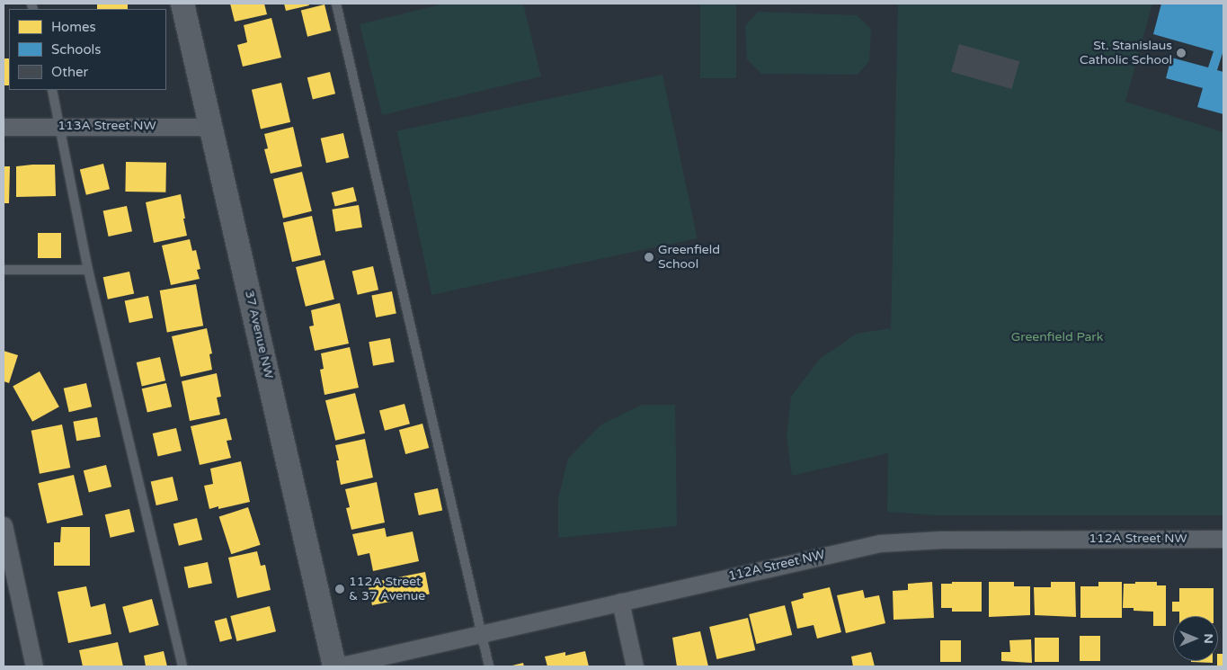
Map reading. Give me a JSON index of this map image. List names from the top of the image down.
{
  "streets": {
    "street": ["113A Street NW", "37 Avenue NW", "112A Street NW"]
  },
  "crossings": [
    ["113A Street NW", "37 Avenue NW"]
  ],
  "parks": ["Greenfield Park"],
  "places": ["St. Stanislaus Catholic School", "Greenfield School", "112A Street & 37 Avenue"],
  "legend": ["Homes", "Schools", "Other"],
  "north": "right"
}
